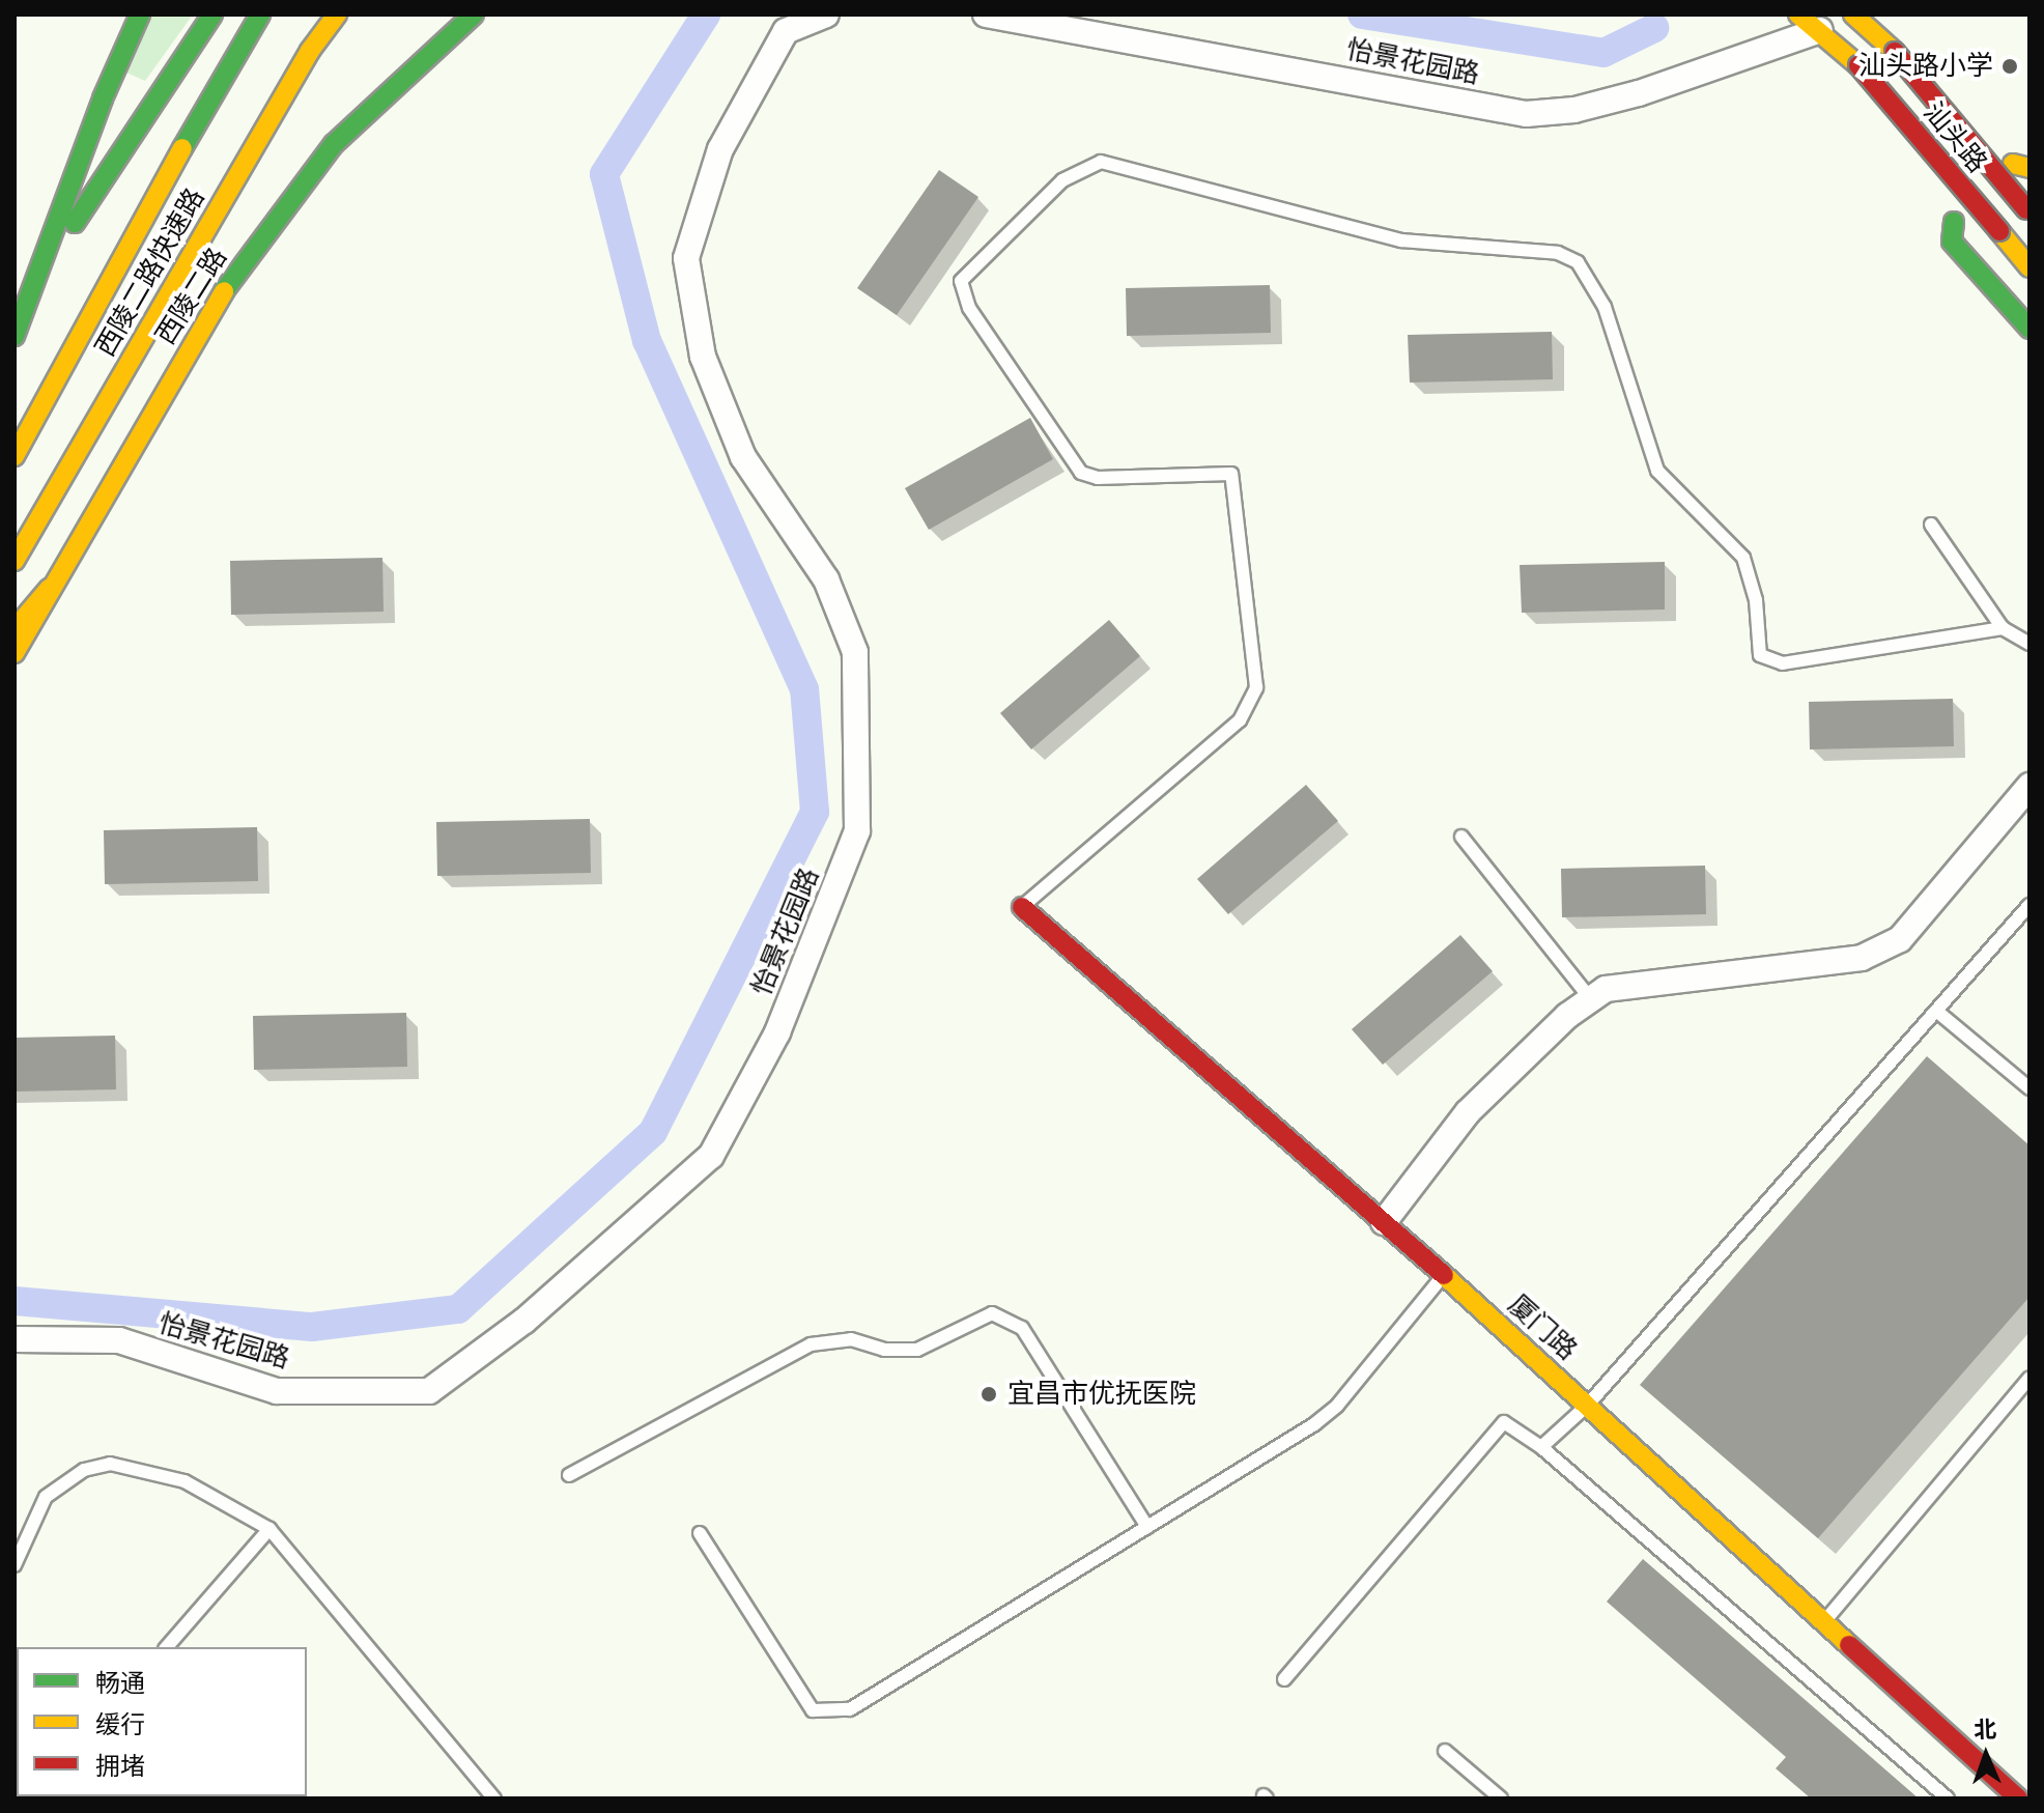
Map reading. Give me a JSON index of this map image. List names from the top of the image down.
{
  "streets": {
    "main road": [
      "汕头路",
      "西陵二路快速路",
      "西陵二路",
      "厦门路"
    ],
    "street": ["怡景花园路"]
  },
  "crossings": [
    ["怡景花园路", "汕头路"]
  ],
  "places": ["汕头路小学", "宜昌市优抚医院"],
  "legend": ["畅通", "缓行", "拥堵"],
  "north": "top"
}
